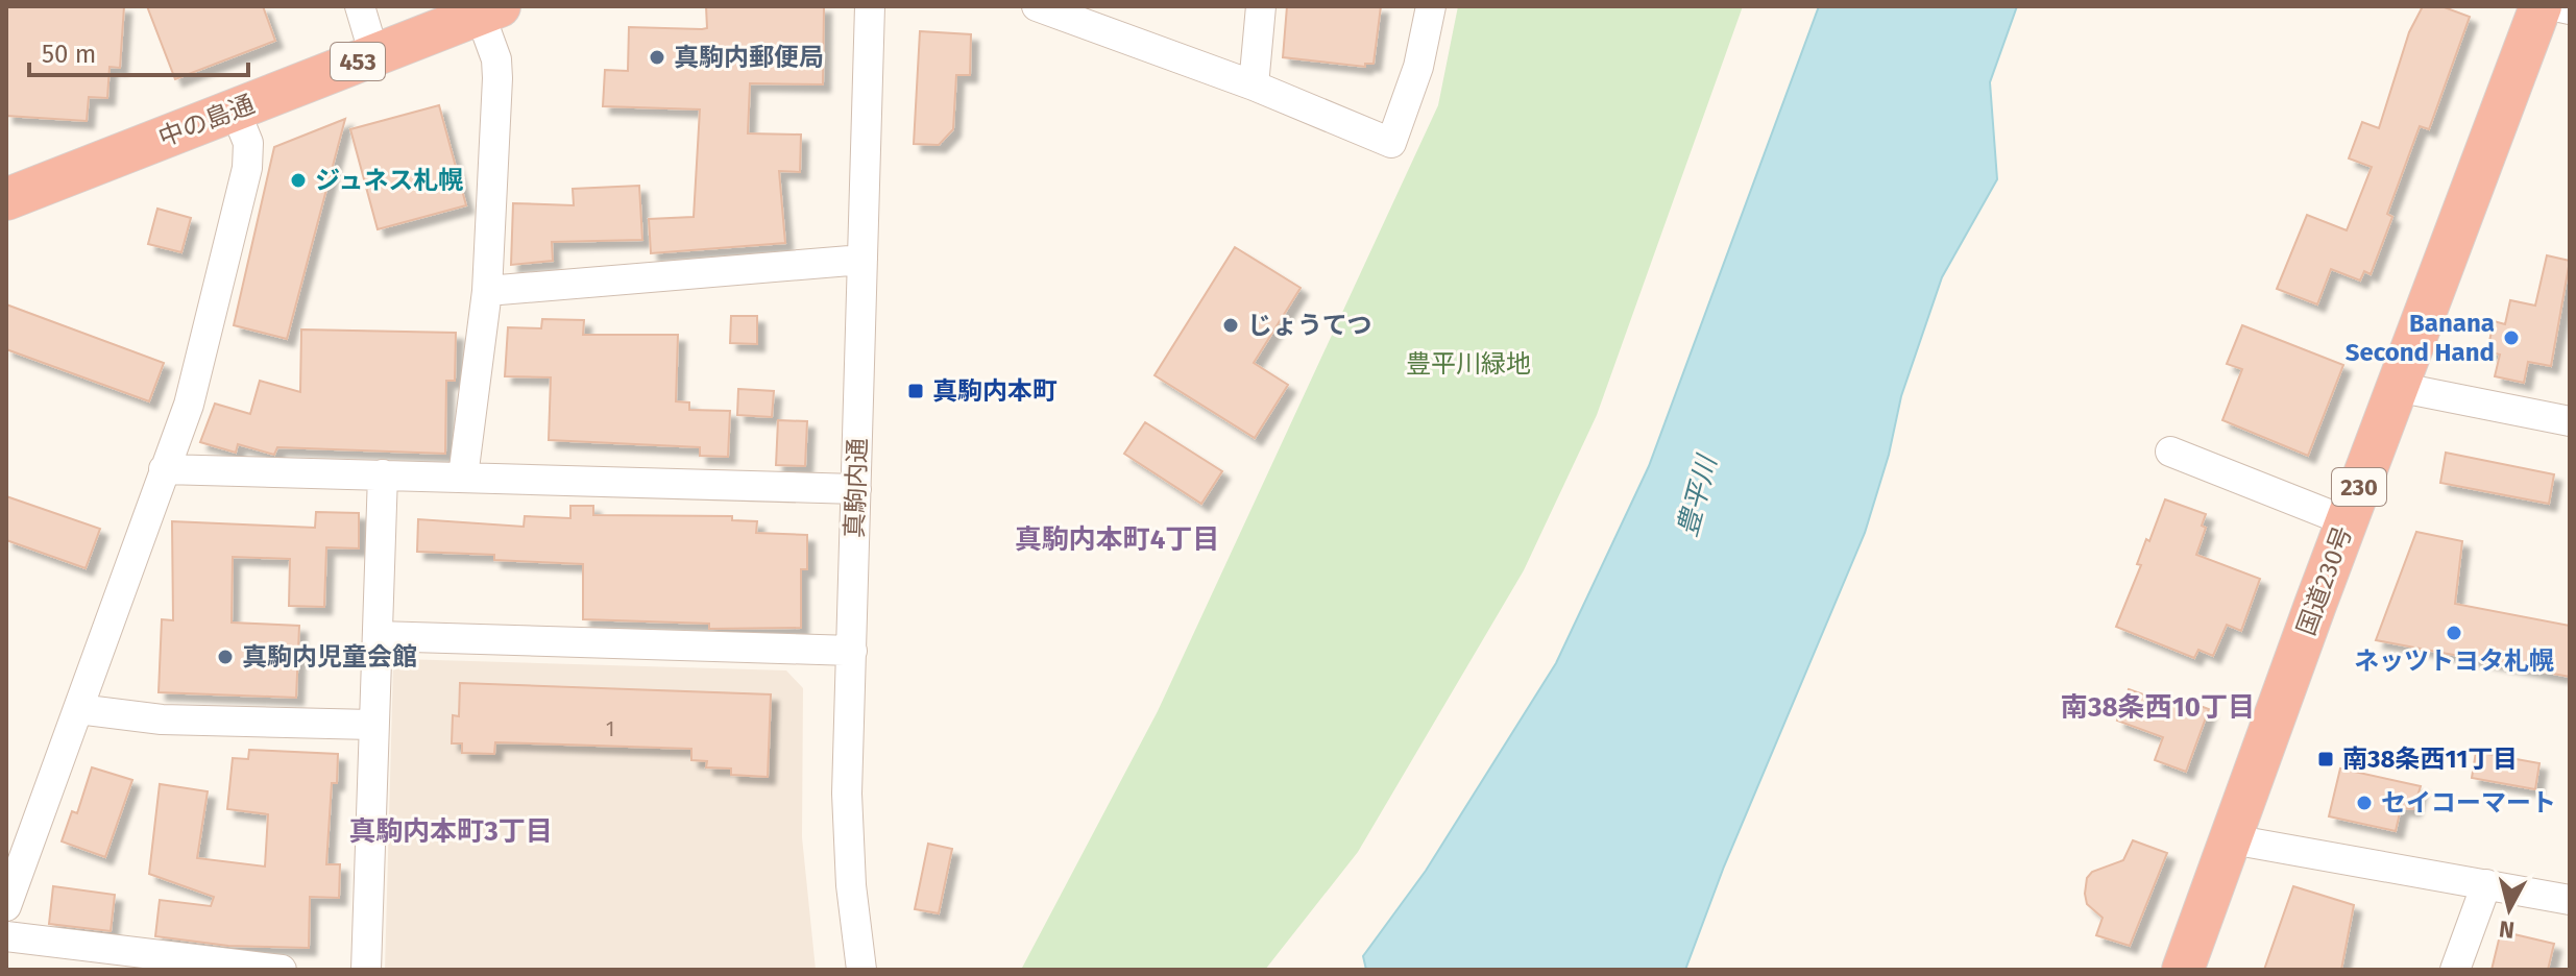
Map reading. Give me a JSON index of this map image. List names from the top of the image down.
{
  "streets": {
    "highway": [
      "453",
      "中の島通",
      "230",
      "国道230号"
    ],
    "street": ["真駒内通"]
  },
  "districts": ["真駒内本町4丁目", "南38条西10丁目", "真駒内本町3丁目"],
  "water": ["豊平川"],
  "parks": ["豊平川緑地"],
  "places": {
    "other": [
      "真駒内郵便局",
      "ジュネス札幌",
      "じょうてつ",
      "Banana Second Hand",
      "ネッツトヨタ札幌",
      "真駒内児童会館",
      "セイコーマート"
    ],
    "transit": ["真駒内本町", "南38条西11丁目"]
  },
  "house_numbers": ["1"],
  "scale_bar": "50 m",
  "north": "bottom"
}
